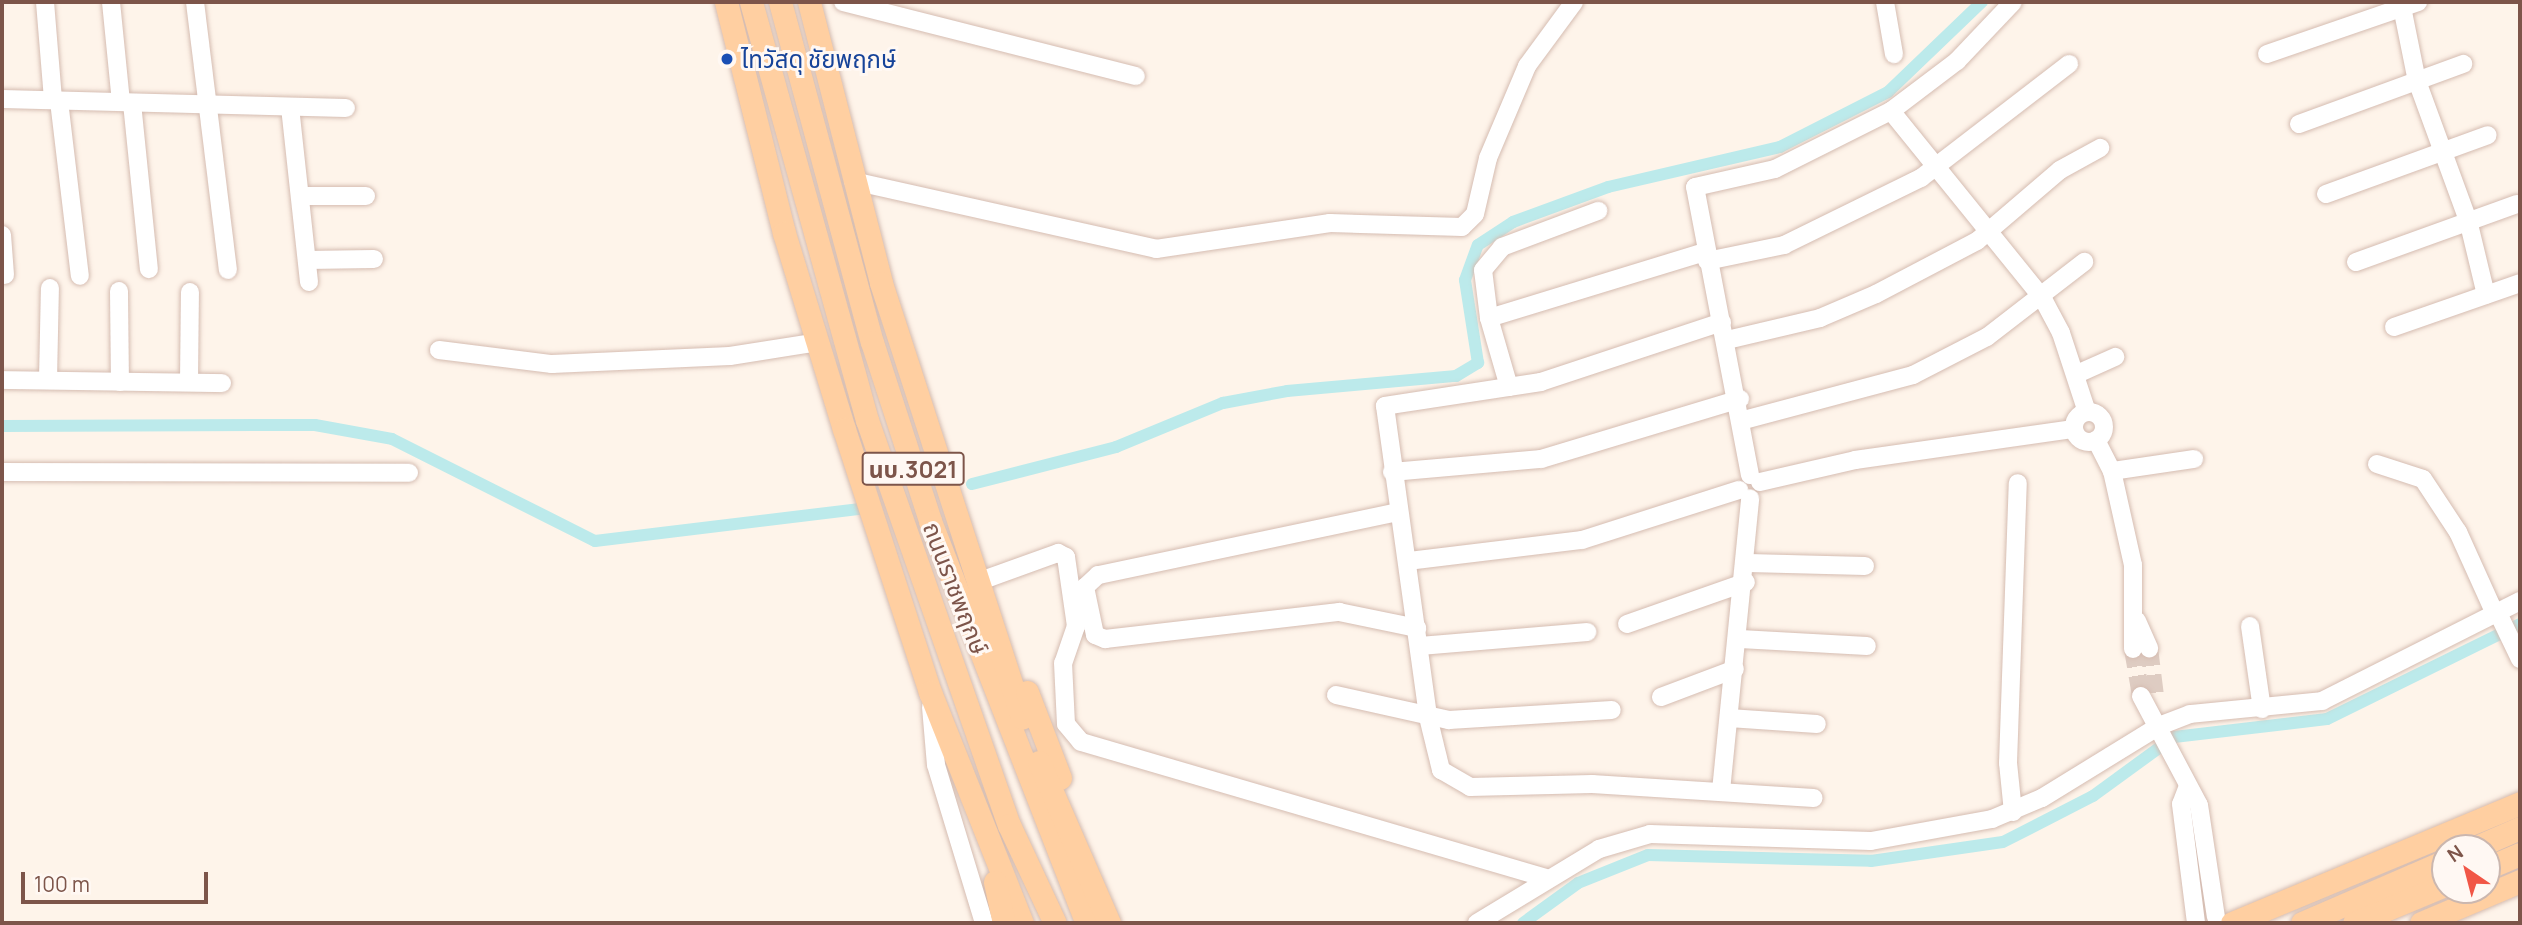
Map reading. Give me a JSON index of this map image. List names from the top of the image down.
{
  "streets": {
    "main road": ["นบ.3021", "ถนนราชพฤกษ์"]
  },
  "crossings": [
    ["นบ.3021", "ถนนราชพฤกษ์"]
  ],
  "places": ["ไทวัสดุ ชัยพฤกษ์"],
  "scale_bar": "100 m",
  "north": "top left"
}
